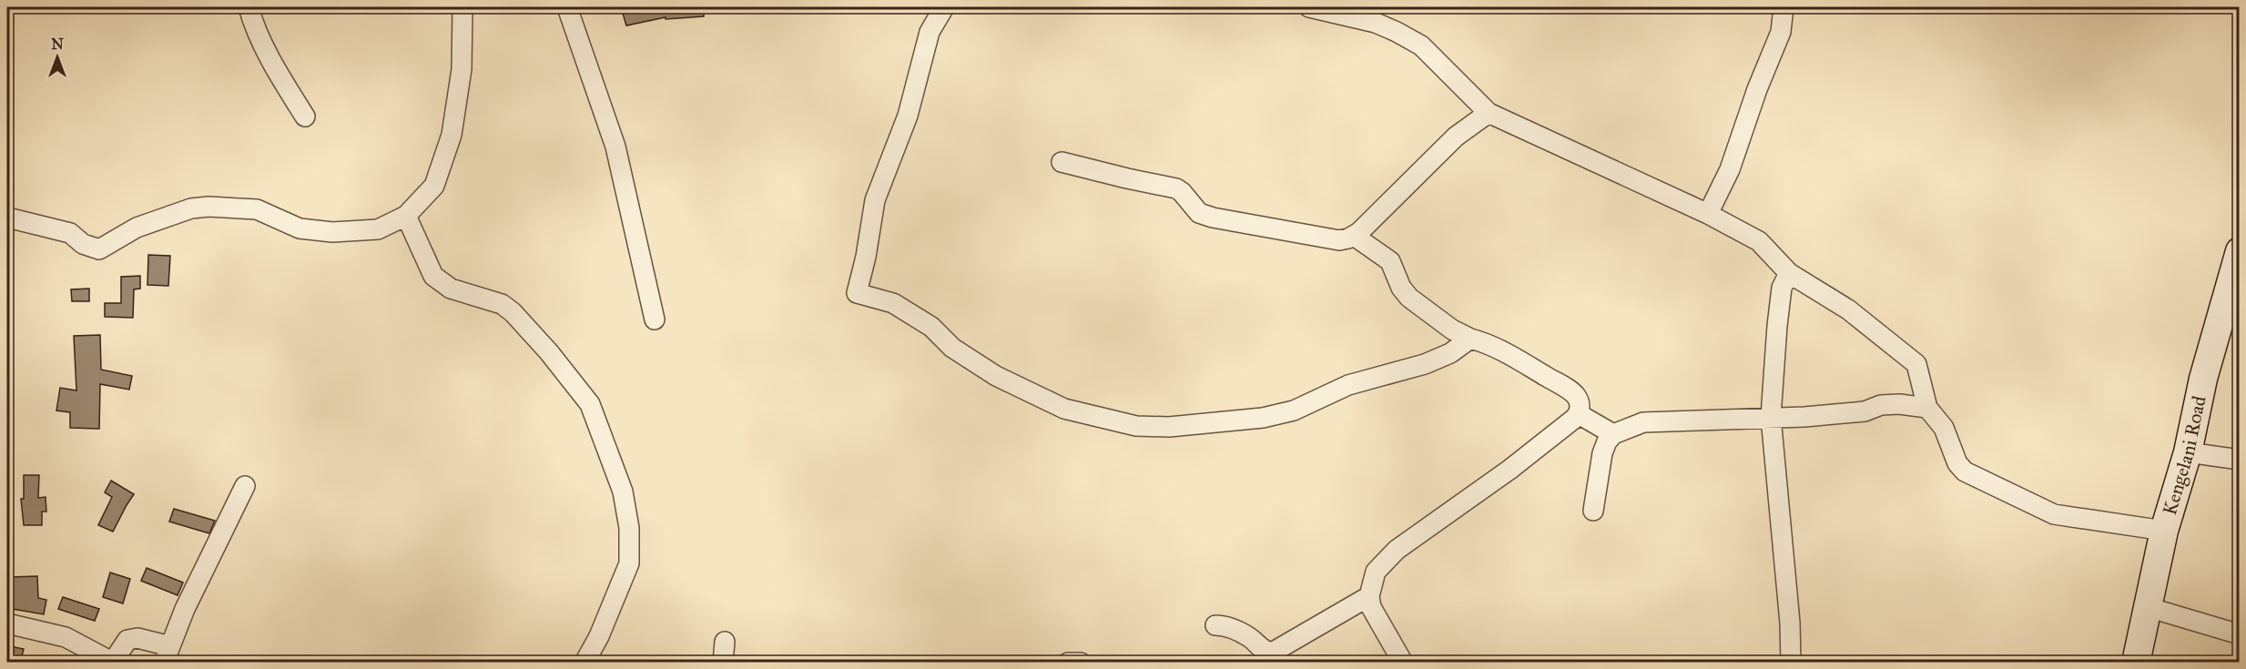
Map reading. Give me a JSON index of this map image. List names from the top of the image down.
{
  "streets": {
    "main road": ["Kengelani Road"]
  },
  "north": "top"
}
